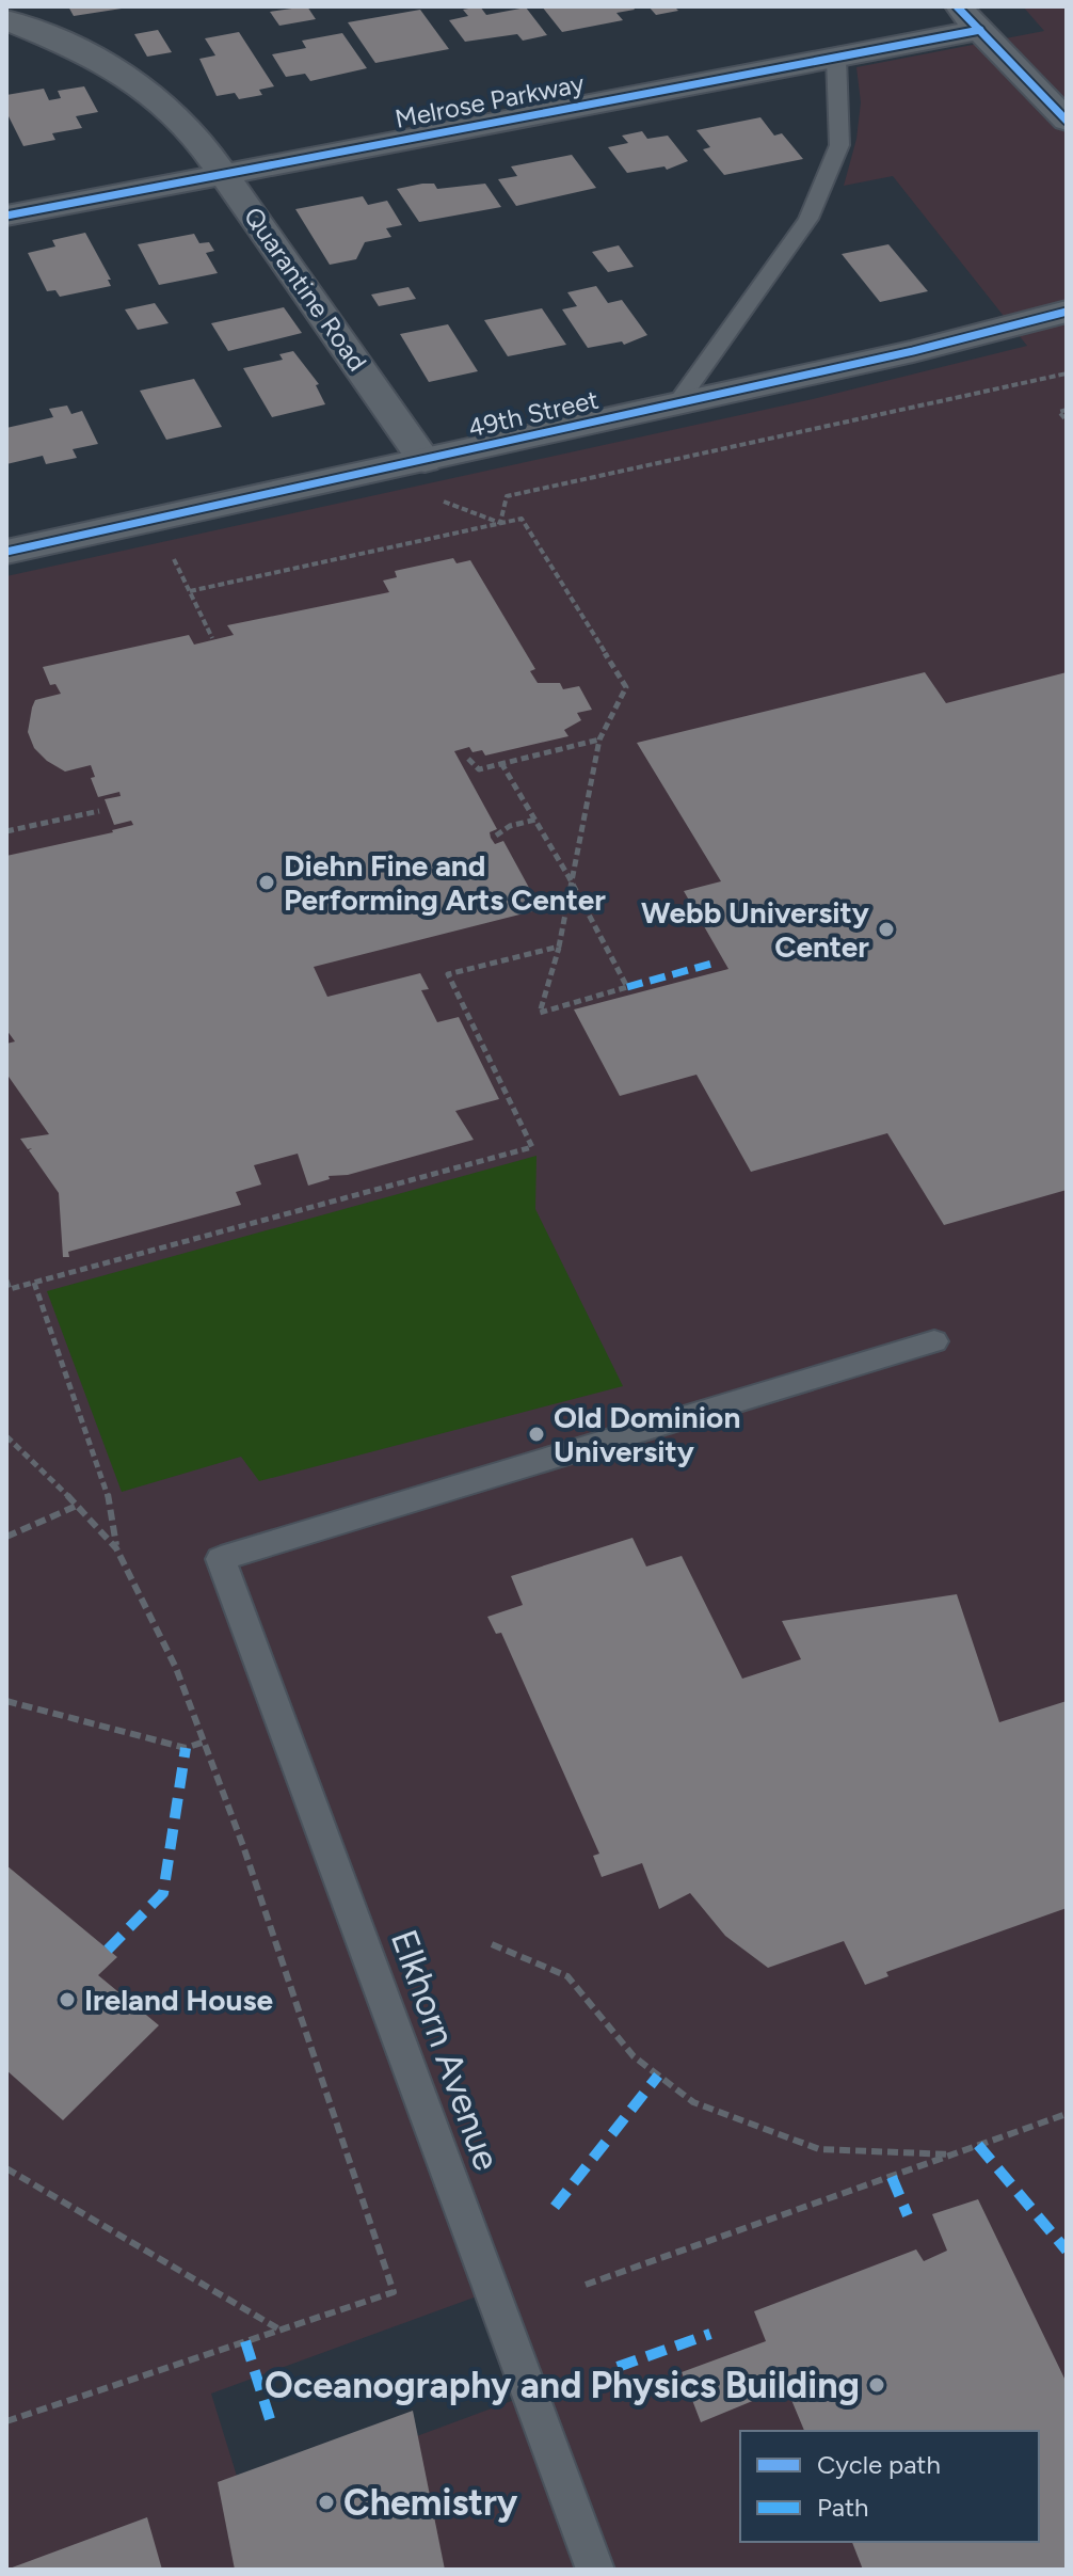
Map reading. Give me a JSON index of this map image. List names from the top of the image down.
{
  "streets": {
    "street": ["Melrose Parkway", "Quarantine Road", "49th Street"],
    "lane": ["Elkhorn Avenue"]
  },
  "crossings": [
    ["Melrose Parkway", "Quarantine Road"],
    ["Quarantine Road", "49th Street"]
  ],
  "places": [
    "Diehn Fine and Performing Arts Center",
    "Webb University Center",
    "Old Dominion University",
    "Ireland House",
    "Oceanography and Physics Building",
    "Chemistry"
  ],
  "legend": ["Cycle path", "Path"]
}
